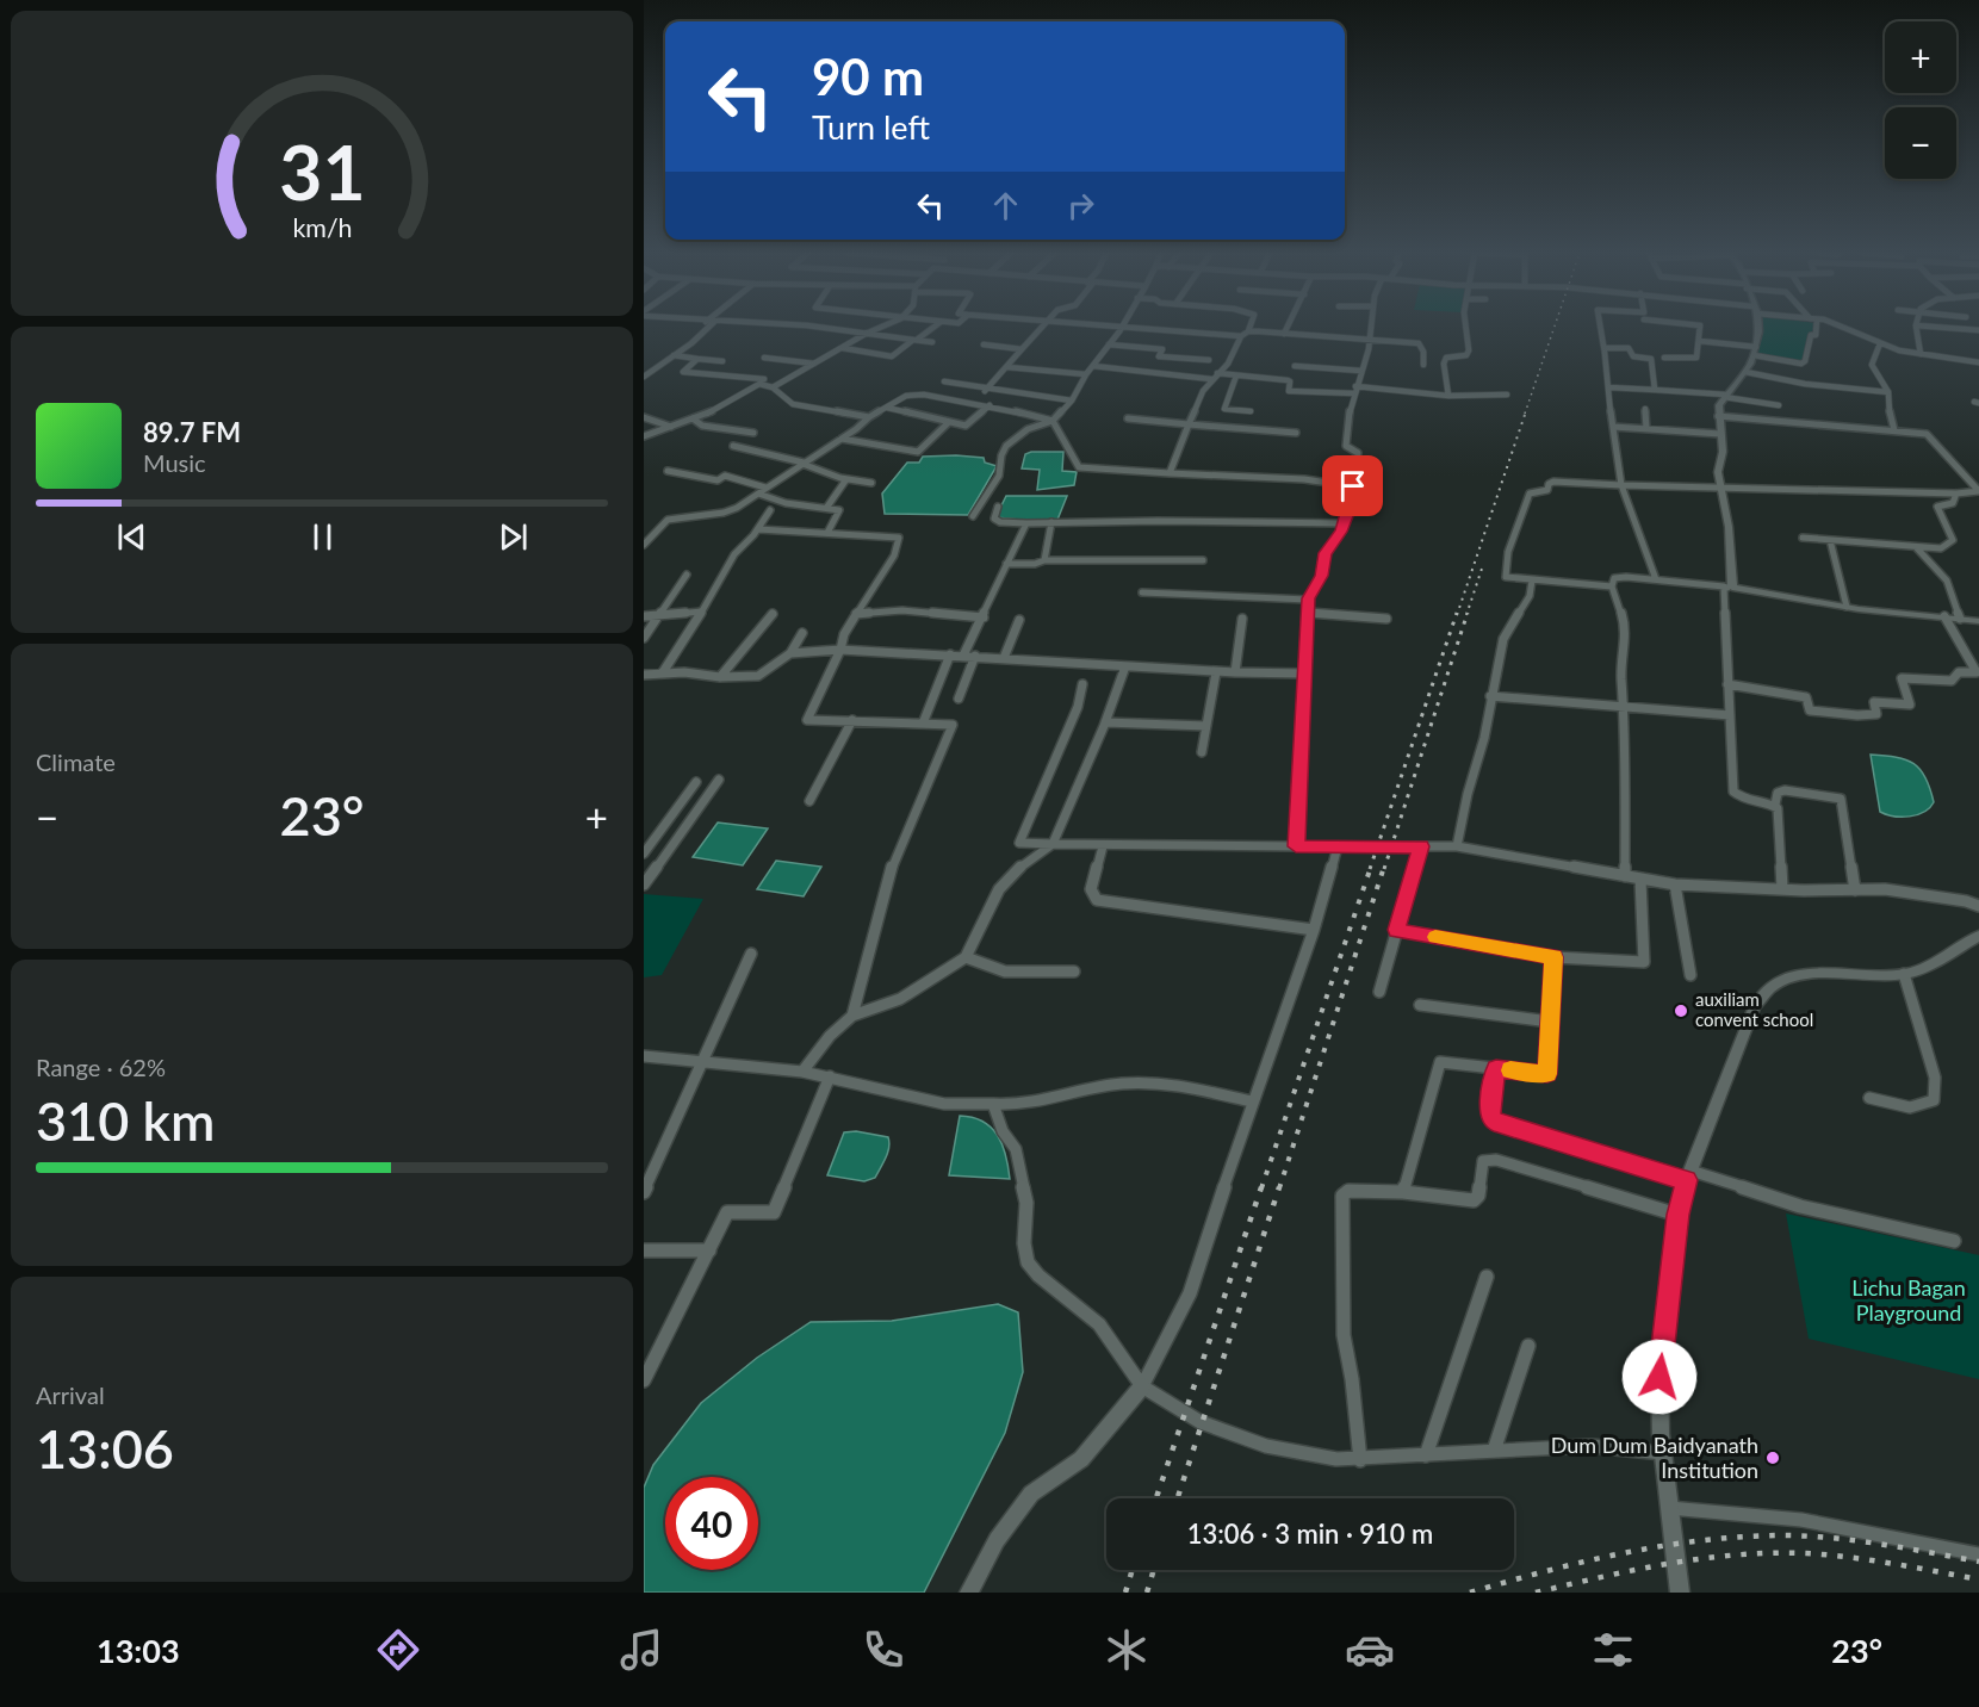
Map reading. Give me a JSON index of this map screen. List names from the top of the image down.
{
  "parks": ["Lichu Bagan Playground"],
  "places": ["auxiliam convent school", "Dum Dum Baidyanath Institution"],
  "page": {
    "map_buttons": ["+", "−"],
    "turn": ["90 m", "Turn left"],
    "song": ["89.7 FM", "Music"],
    "tile": [
      "Climate",
      ["Range · 62%", "310 km"],
      ["Arrival", "13:06"]
    ],
    "heat": ["−", "23°", "+"],
    "limit": "40",
    "trip": "13:06 · 3 min · 910 m",
    "tabs": ["13:03", "23°"],
    "gauge": ["31", "km/h"]
  }
}
